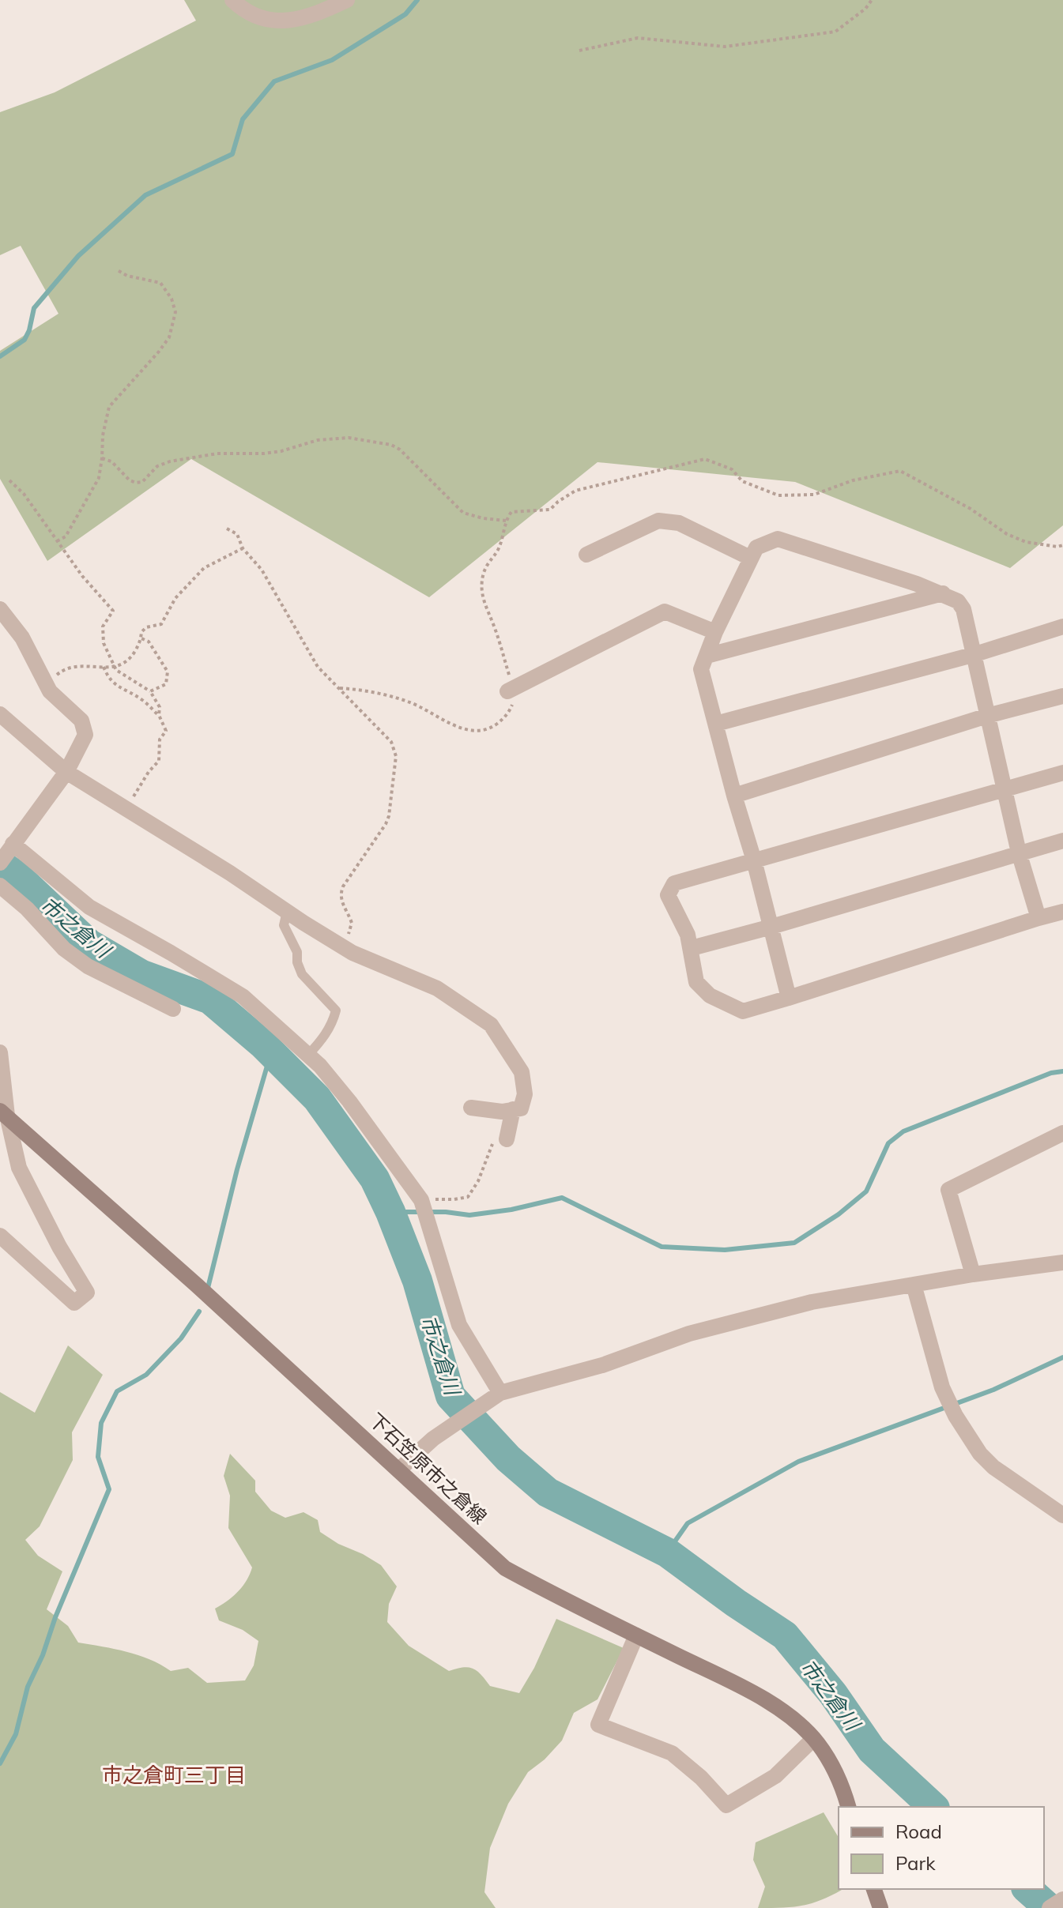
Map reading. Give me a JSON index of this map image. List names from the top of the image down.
{
  "streets": {
    "main road": ["下石笠原市之倉線"]
  },
  "districts": ["市之倉町三丁目"],
  "water": ["市之倉川"],
  "legend": ["Road", "Park"]
}
